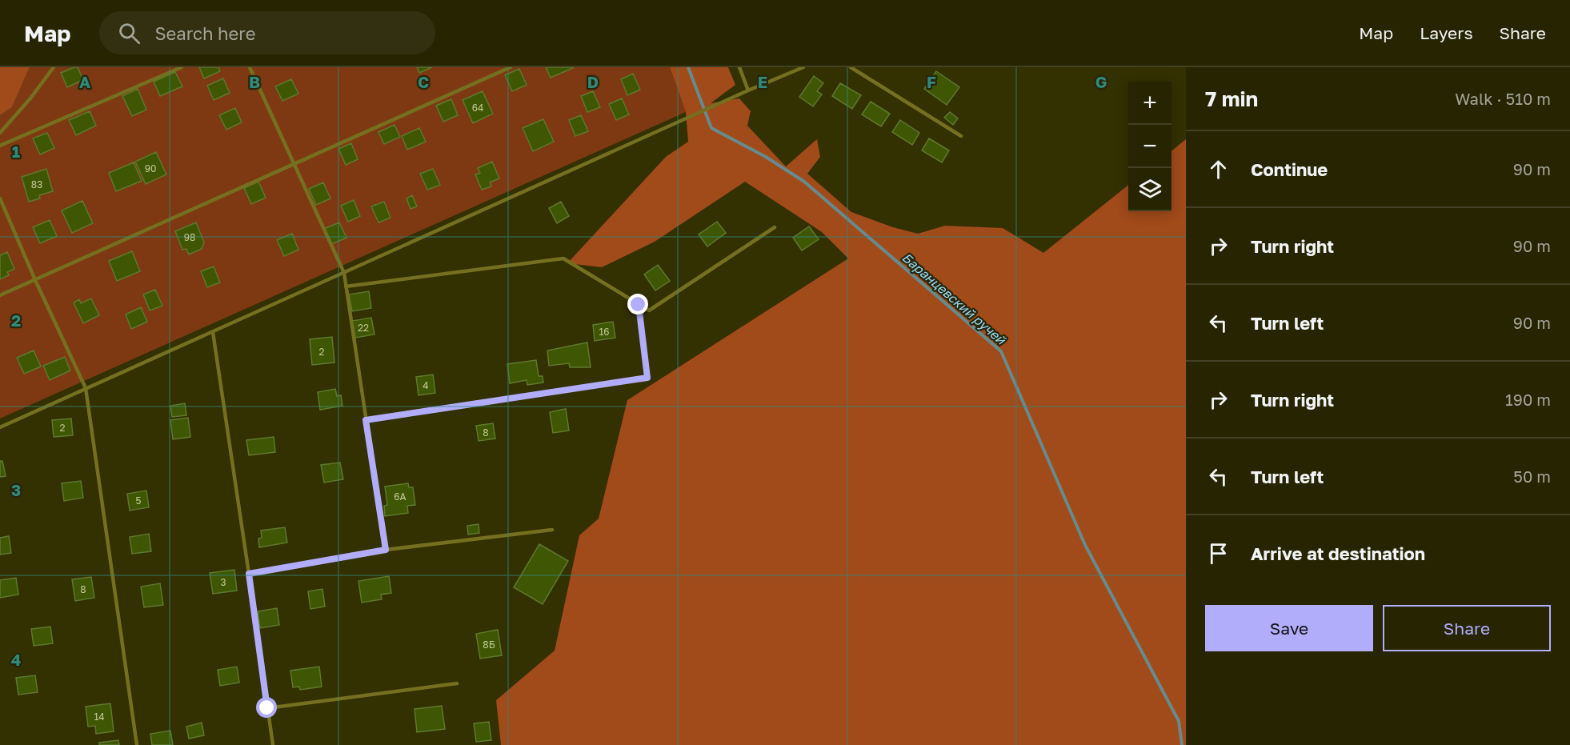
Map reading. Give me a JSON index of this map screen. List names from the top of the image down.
{
  "water": ["Баранцевский ручей"],
  "house_numbers": [
    "64",
    "90",
    "83",
    "98",
    "22",
    "16",
    "2",
    "4",
    "2",
    "8",
    "6А",
    "5",
    "3",
    "8",
    "8Б",
    "14"
  ],
  "page": {
    "header": "Map",
    "search": "Search here",
    "nav": ["Map", "Layers", "Share"],
    "heading": ["7 min", "Walk · 510 m"],
    "map_buttons": ["+", "−"],
    "list": [
      ["Continue", "90 m"],
      ["Turn right", "90 m"],
      ["Turn left", "90 m"],
      ["Turn right", "190 m"],
      ["Turn left", "50 m"],
      "Arrive at destination"
    ],
    "buttons": ["Save", "Share"]
  },
  "grid": {
    "columns": [
      "A",
      "B",
      "C",
      "D",
      "E",
      "F",
      "G"
    ],
    "rows": [
      "1",
      "2",
      "3",
      "4"
    ]
  }
}
